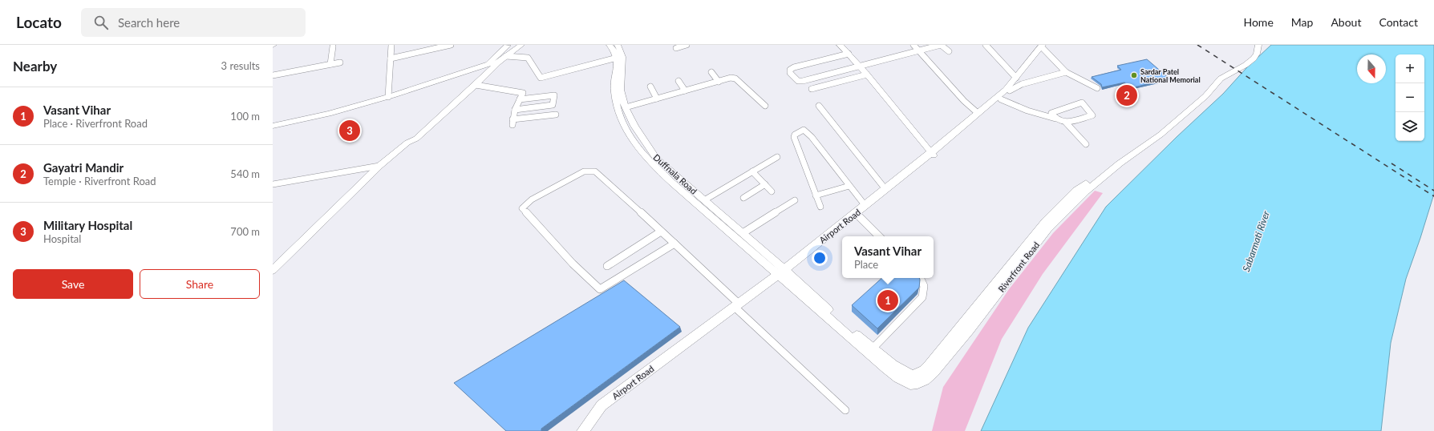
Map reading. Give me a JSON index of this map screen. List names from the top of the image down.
{
  "streets": {
    "main road": ["Duffnala Road", "Airport Road", "Riverfront Road"]
  },
  "crossings": [
    ["Duffnala Road", "Airport Road"],
    ["Duffnala Road", "Riverfront Road"],
    ["Airport Road", "Riverfront Road"]
  ],
  "water": ["Sabarmati River"],
  "places": ["Sardar Patel National Memorial"],
  "north": "bottom",
  "page": {
    "header": "Locato",
    "search": "Search here",
    "nav": [
      "Home",
      "Map",
      "About",
      "Contact"
    ],
    "heading": ["Nearby", "3 results"],
    "map_buttons": ["+", "−"],
    "pins": ["2", "3", "1"],
    "list": [
      {
        "mark": "1",
        "name": "Vasant Vihar",
        "note": "Place · Riverfront Road",
        "value": "100 m"
      },
      {
        "mark": "2",
        "name": "Gayatri Mandir",
        "note": "Temple · Riverfront Road",
        "value": "540 m"
      },
      {
        "mark": "3",
        "name": "Military Hospital",
        "note": "Hospital",
        "value": "700 m"
      }
    ],
    "popup": ["Vasant Vihar", "Place"],
    "buttons": ["Save", "Share"]
  }
}
